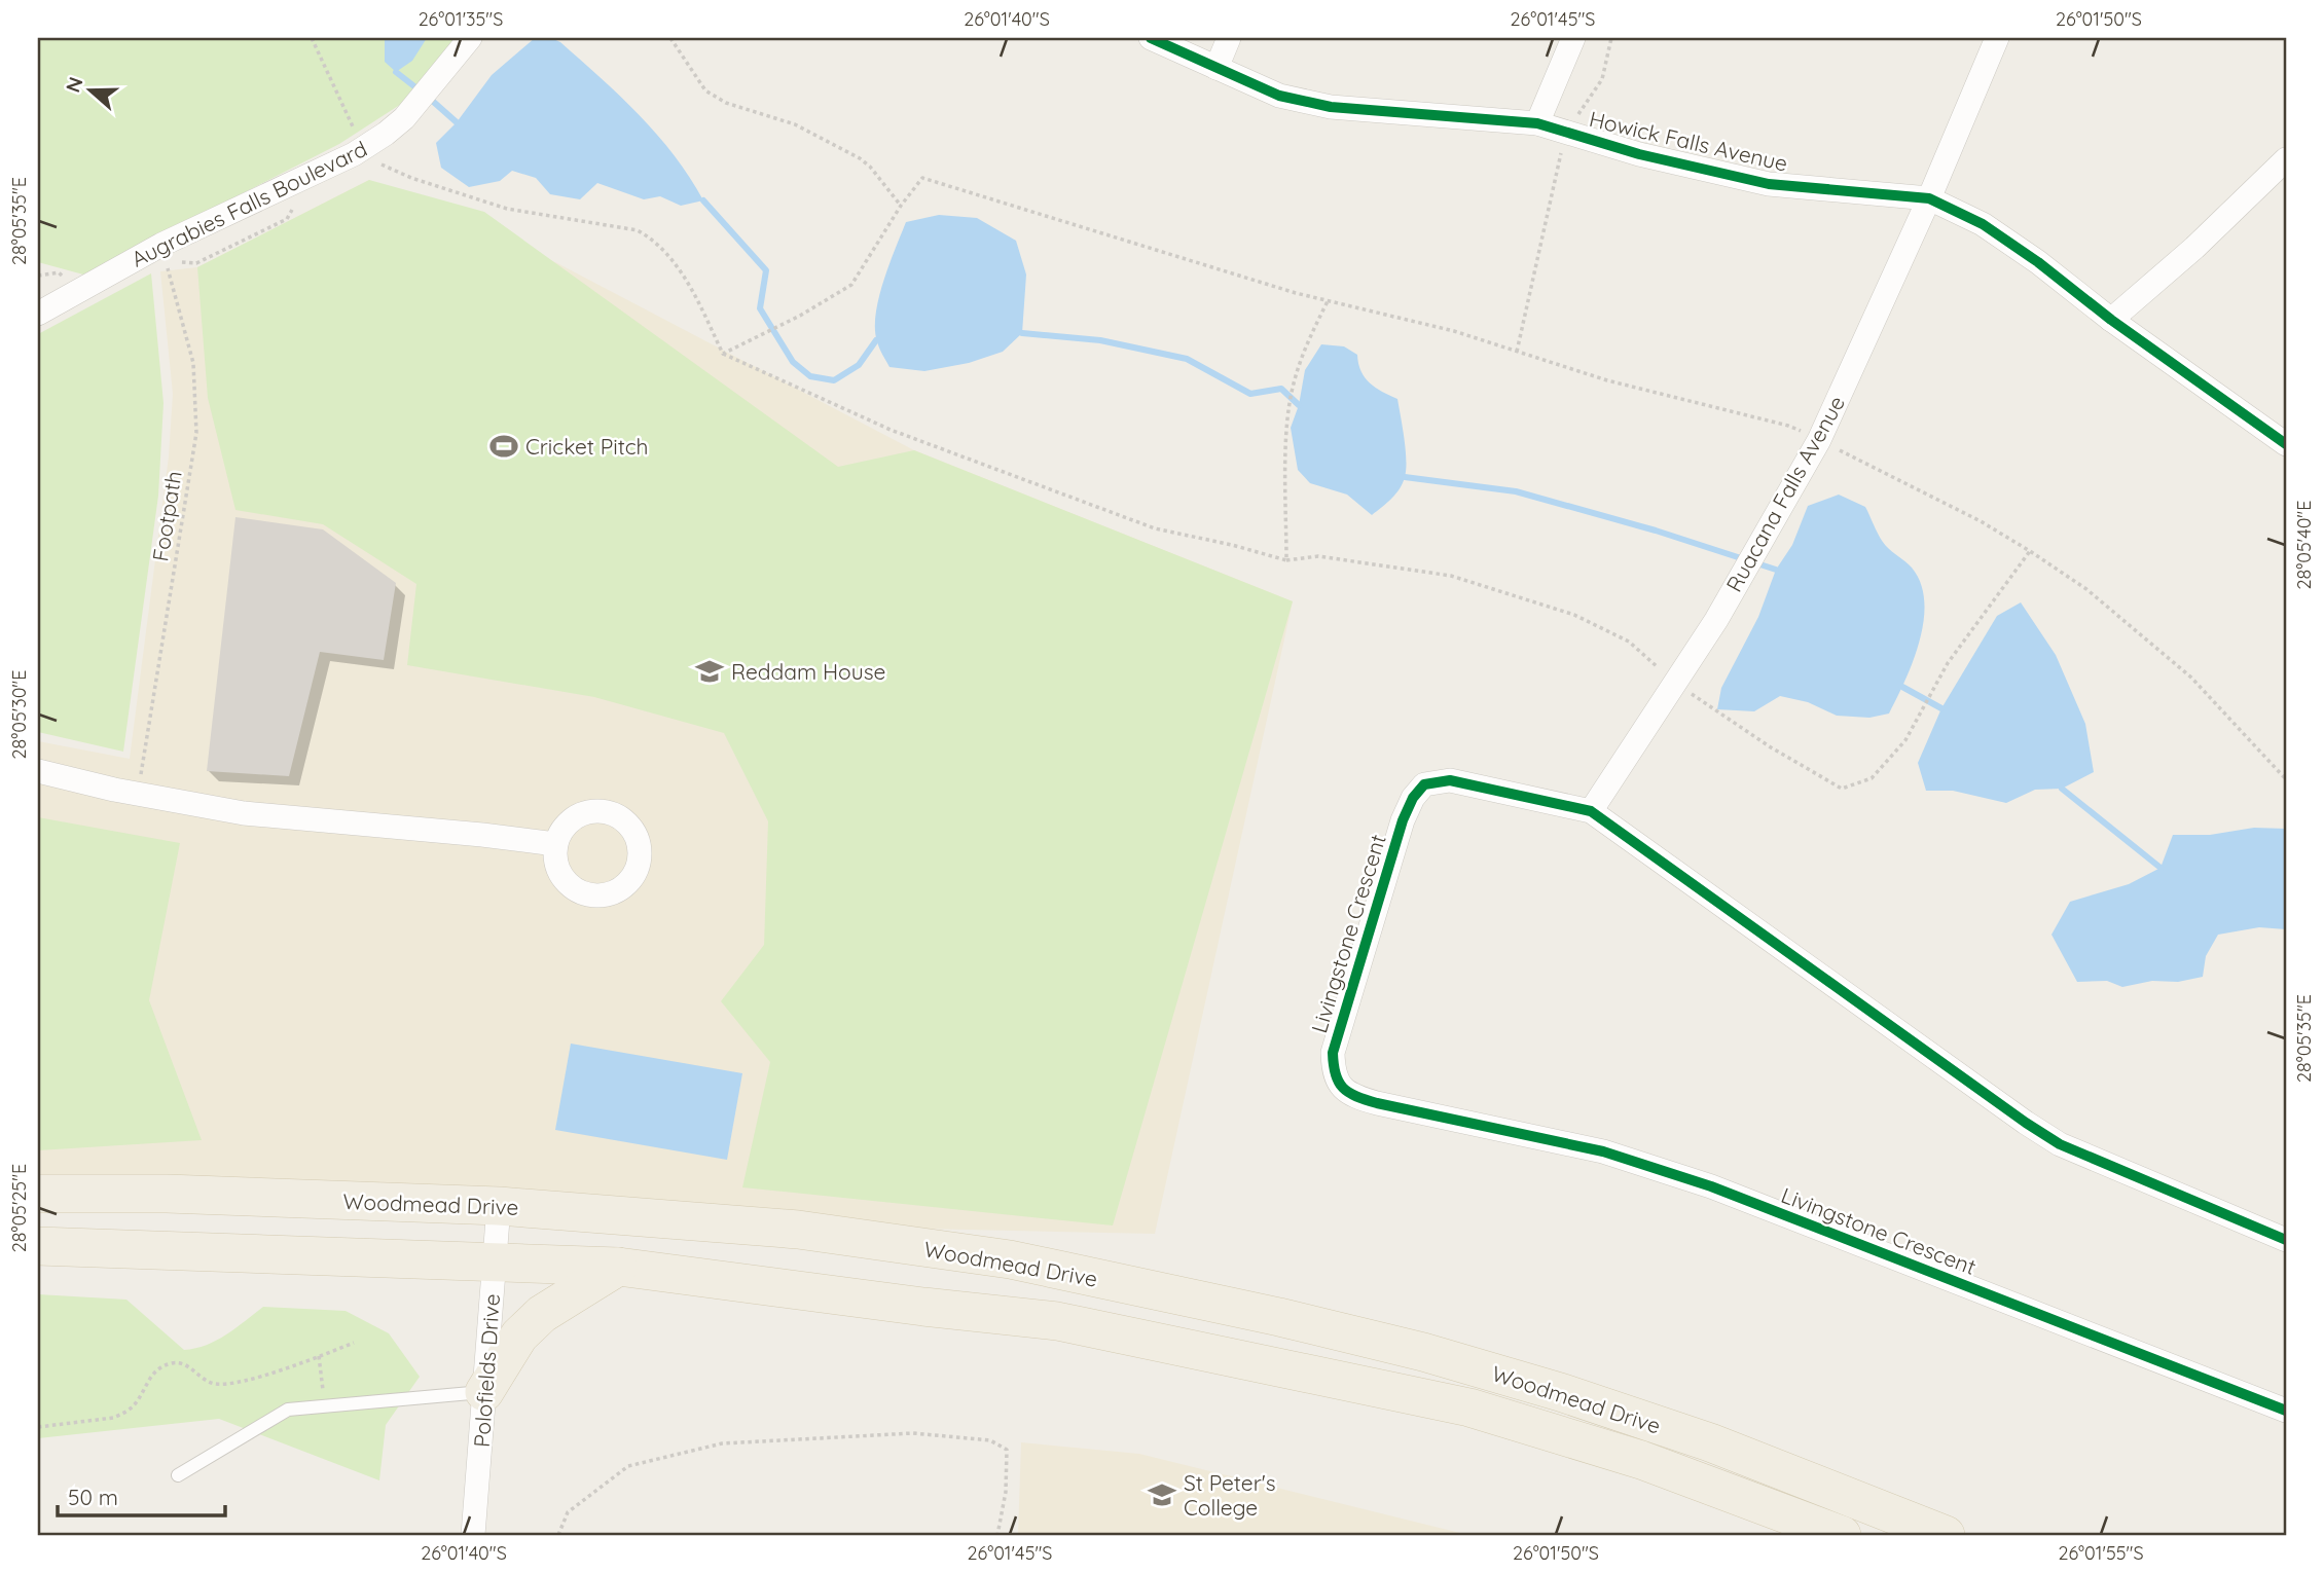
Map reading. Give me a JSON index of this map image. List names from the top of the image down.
{
  "streets": {
    "main road": ["Woodmead Drive"],
    "street": [
      "Howick Falls Avenue",
      "Augrabies Falls Boulevard",
      "Ruacana Falls Avenue",
      "Livingstone Crescent",
      "Polofields Drive"
    ],
    "path": ["Footpath"]
  },
  "crossings": [
    ["Howick Falls Avenue", "Ruacana Falls Avenue"],
    ["Augrabies Falls Boulevard", "Footpath"],
    ["Ruacana Falls Avenue", "Livingstone Crescent"],
    ["Woodmead Drive", "Polofields Drive"]
  ],
  "places": {
    "sports": ["Cricket Pitch"],
    "school or university": ["Reddam House", "St Peter's College"]
  },
  "scale_bar": "50 m",
  "north": "left",
  "coordinates": [
    "26°01'35\"S",
    "26°01'40\"S",
    "26°01'45\"S",
    "26°01'50\"S",
    "28°05'35\"E",
    "28°05'40\"E",
    "28°05'30\"E",
    "28°05'25\"E",
    "26°01'55\"S"
  ]
}
